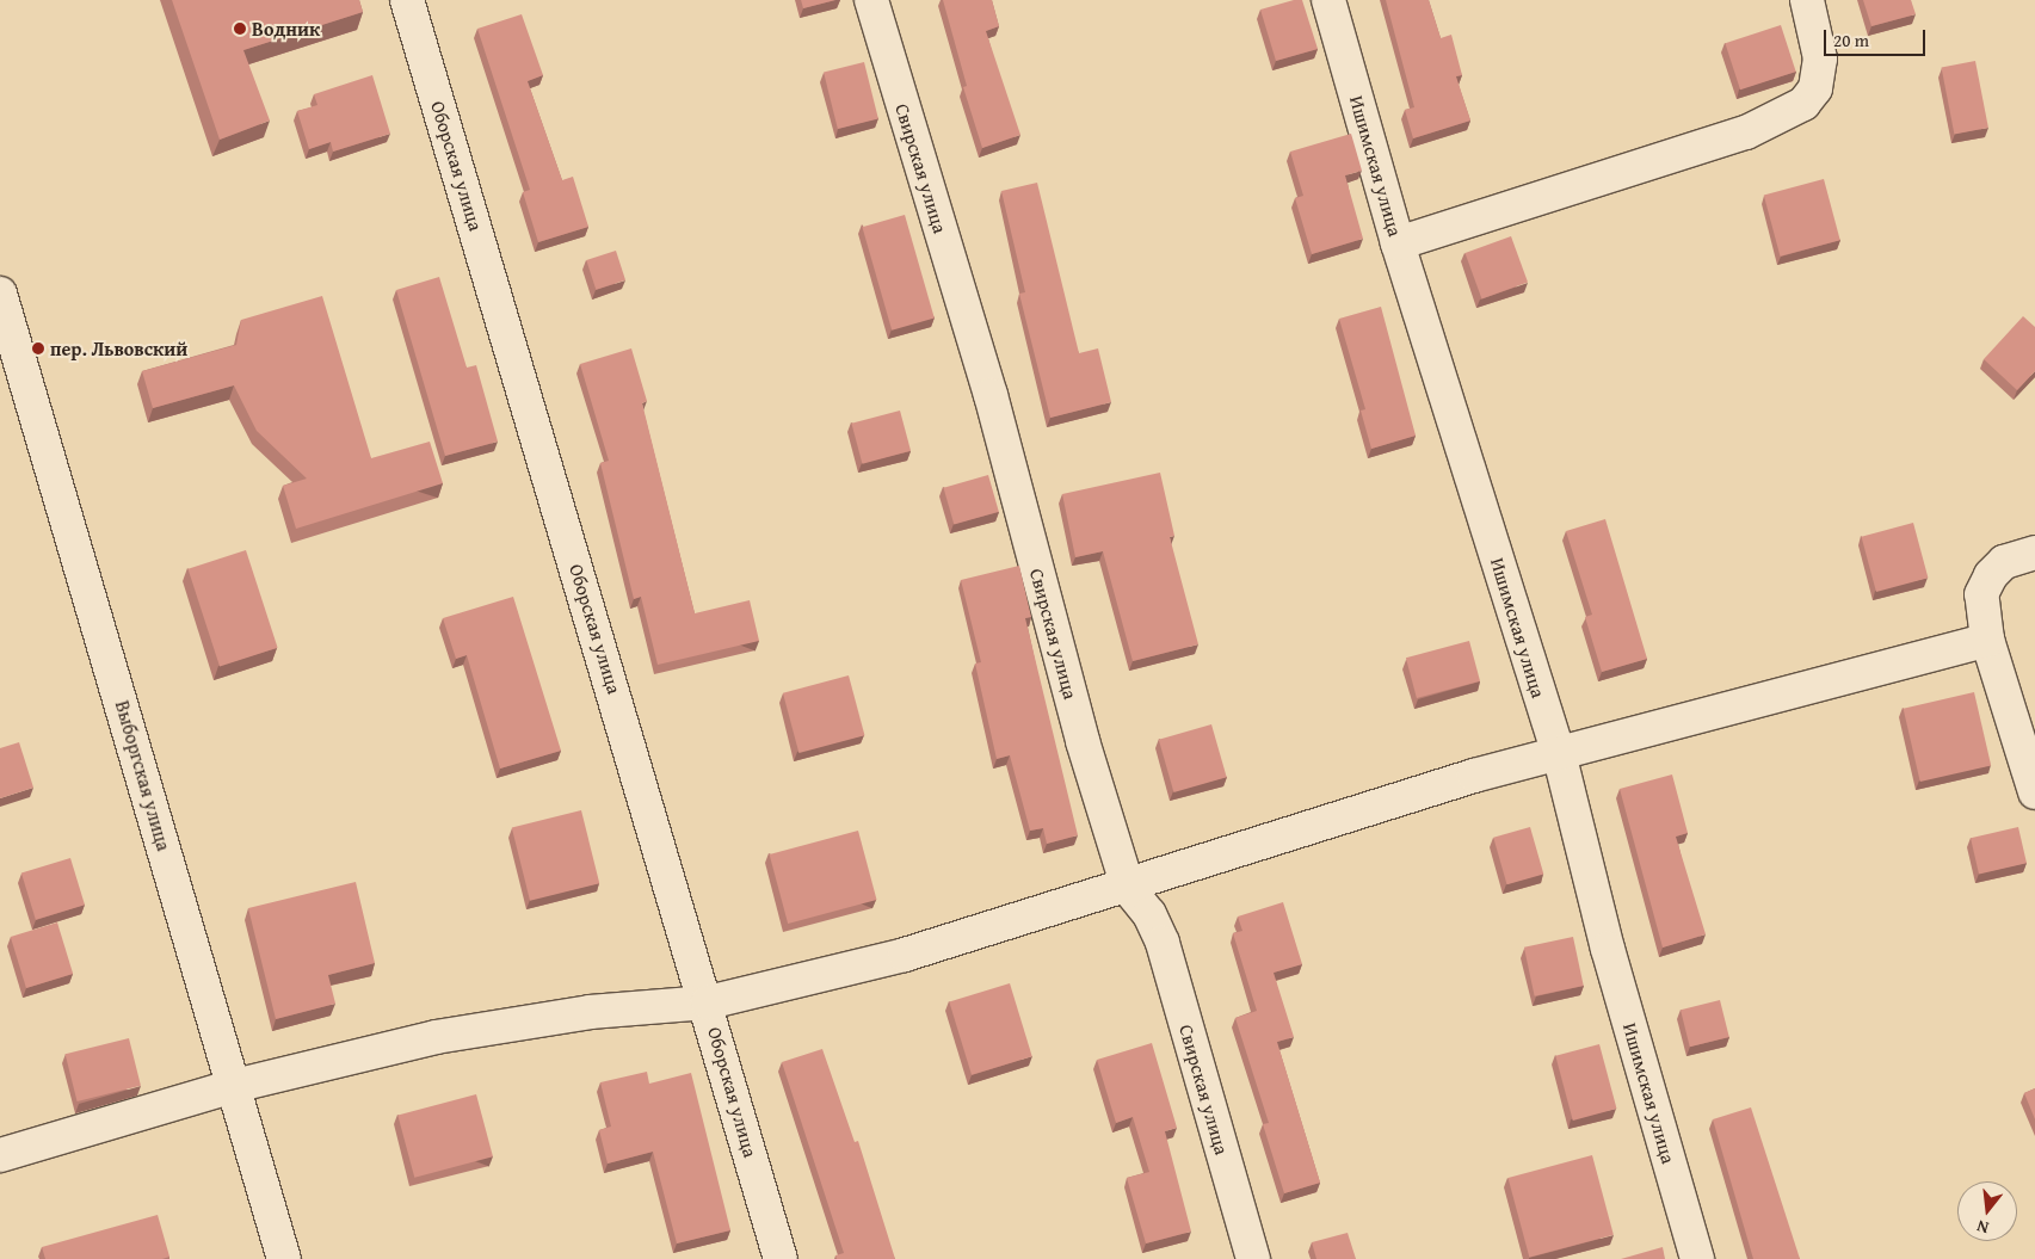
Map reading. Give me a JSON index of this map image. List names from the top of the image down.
{
  "streets": {
    "street": [
      "Оборская улица",
      "Ишимская улица",
      "Свирская улица",
      "Выборгская улица"
    ]
  },
  "places": ["Водник", "пер. Львовский"],
  "scale_bar": "20 m",
  "north": "bottom"
}
